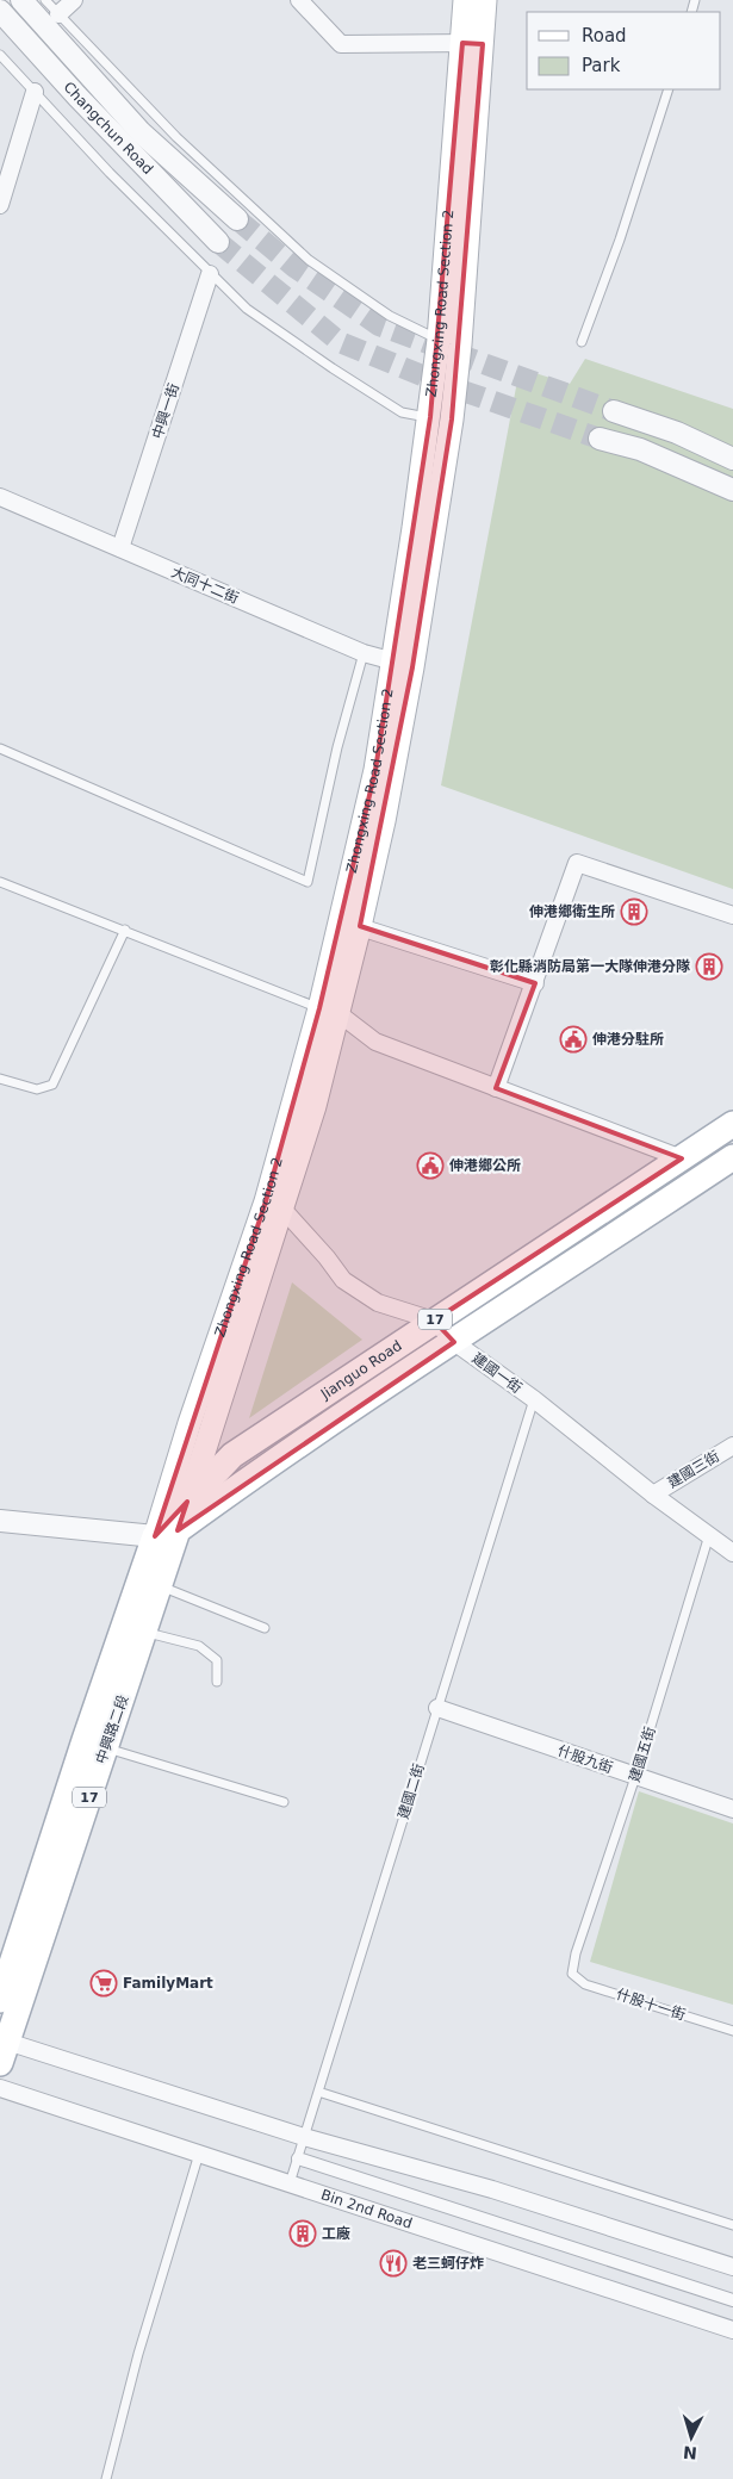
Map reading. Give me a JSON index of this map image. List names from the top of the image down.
{
  "streets": {
    "main road": [
      "Zhongxing Road Section 2",
      "17",
      "Jianguo Road",
      "中興路二段"
    ],
    "street": [
      "Changchun Road",
      "中興一街",
      "大同十二街",
      "建國一街",
      "建國三街",
      "什股九街",
      "Bin 2nd Road"
    ],
    "lane": ["建國五街", "建國二街", "什股十一街"]
  },
  "crossings": [
    ["Zhongxing Road Section 2", "大同十二街"],
    ["Zhongxing Road Section 2", "Jianguo Road"],
    ["Zhongxing Road Section 2", "建國一街"],
    ["Zhongxing Road Section 2", "中興路二段"],
    ["中興一街", "大同十二街"],
    ["Jianguo Road", "建國一街"],
    ["Jianguo Road", "中興路二段"],
    ["建國一街", "建國三街"],
    ["建國一街", "建國五街"],
    ["建國一街", "建國二街"],
    ["建國五街", "什股九街"],
    ["建國五街", "什股十一街"],
    ["什股九街", "建國二街"],
    ["建國二街", "Bin 2nd Road"]
  ],
  "places": {
    "building": ["伸港鄉衛生所", "彰化縣消防局第一大隊伸港分隊", "工廠"],
    "public building": ["伸港分駐所", "伸港鄉公所"],
    "supermarket": ["FamilyMart"],
    "restaurant": ["老三蚵仔炸"]
  },
  "legend": ["Road", "Park"],
  "north": "bottom"
}
